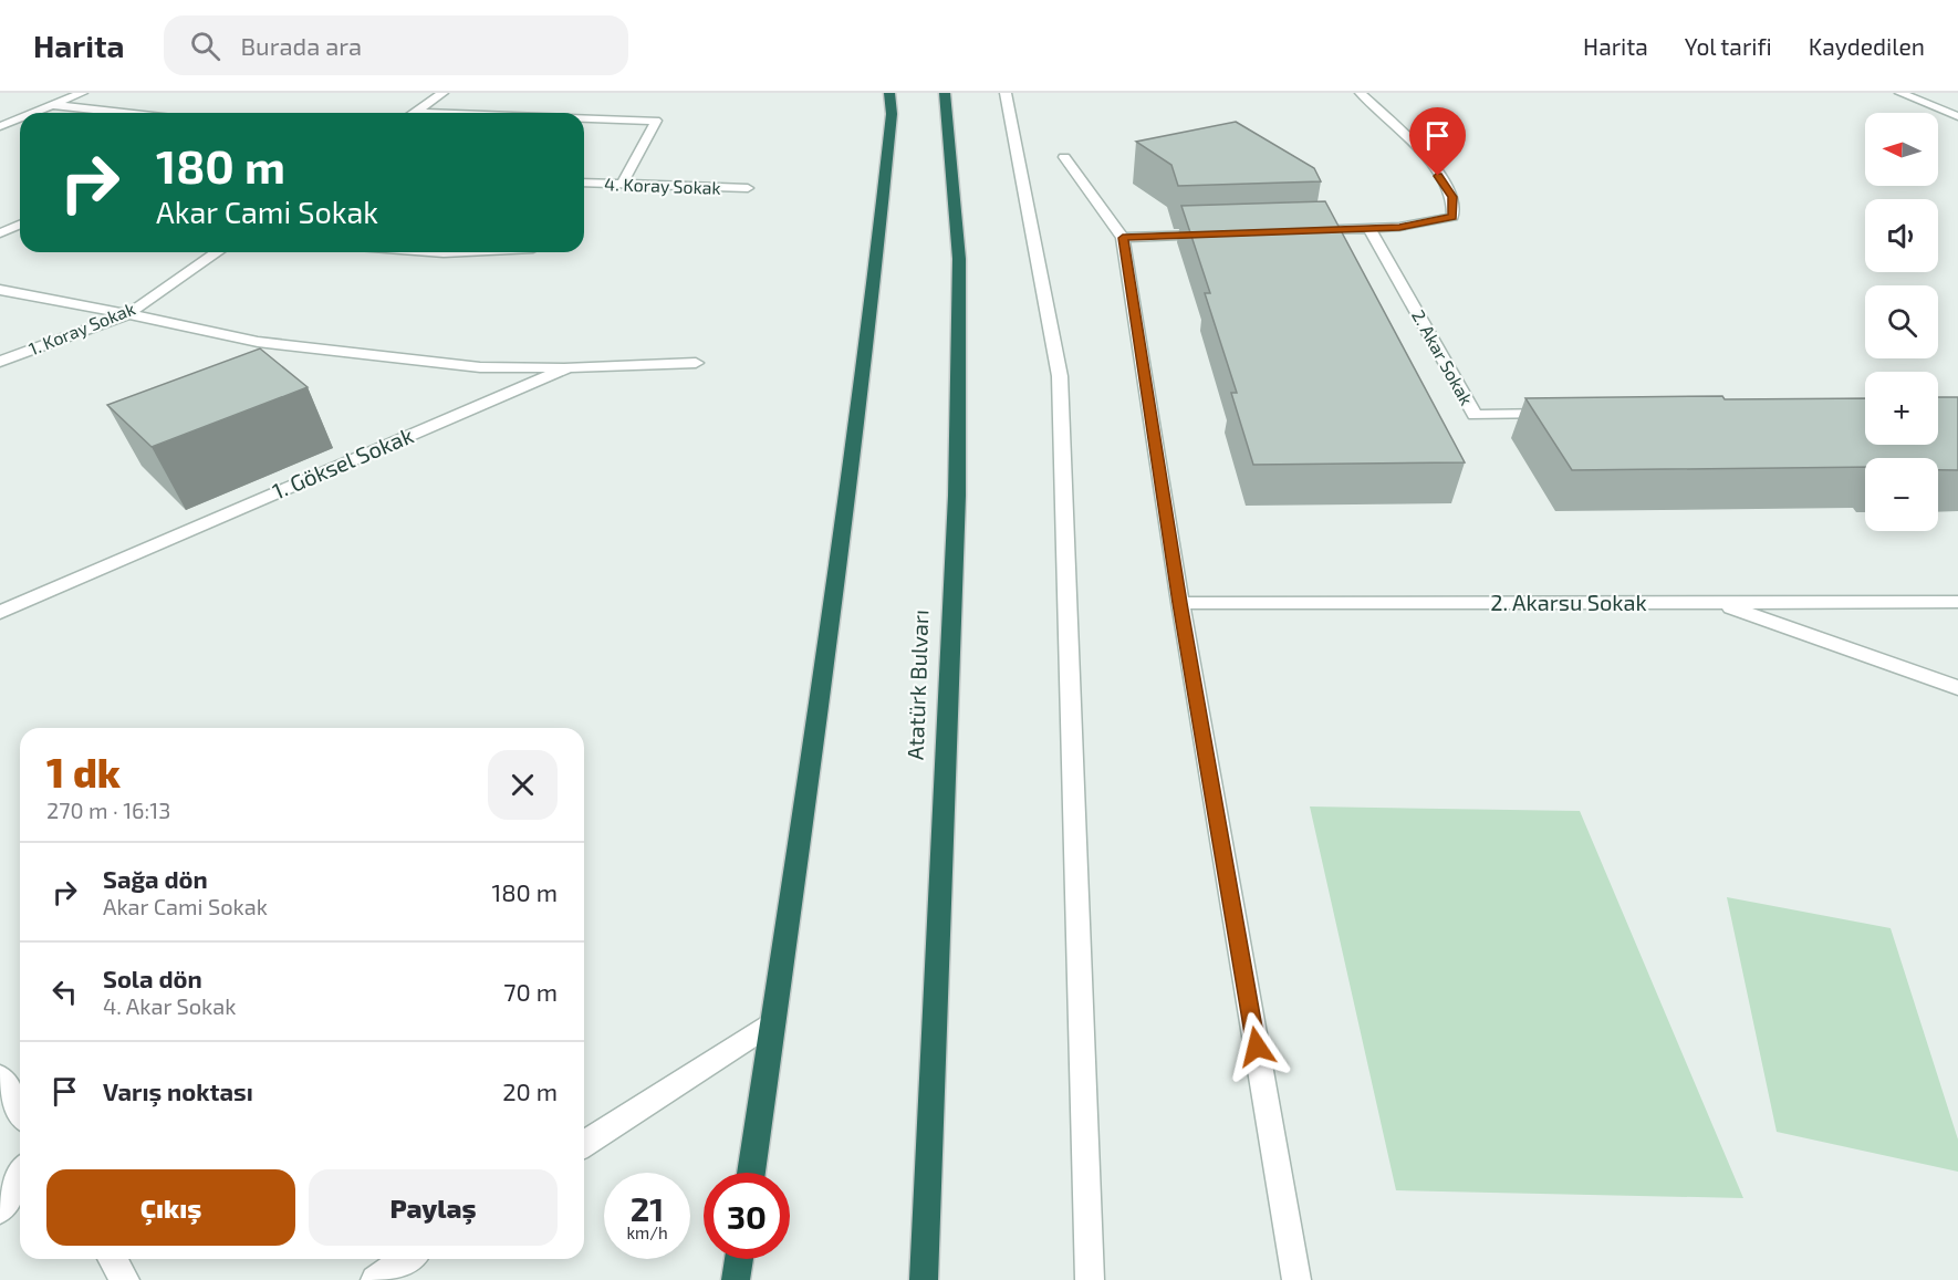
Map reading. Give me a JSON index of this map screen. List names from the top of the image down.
{
  "streets": {
    "highway": ["Atatürk Bulvarı"],
    "street": [
      "4. Koray Sokak",
      "1. Koray Sokak",
      "2. Akar Sokak",
      "1. Göksel Sokak",
      "2. Akarsu Sokak"
    ]
  },
  "north": "left",
  "page": {
    "header": "Harita",
    "search": "Burada ara",
    "nav": ["Harita", "Yol tarifi", "Kaydedilen"],
    "map_buttons": ["+", "−"],
    "turn": ["180 m", "Akar Cami Sokak"],
    "heading": ["1 dk", "270 m · 16:13"],
    "list": [
      {
        "name": "Sağa dön",
        "note": "Akar Cami Sokak",
        "value": "180 m"
      },
      {
        "name": "Sola dön",
        "note": "4. Akar Sokak",
        "value": "70 m"
      },
      {
        "name": "Varış noktası",
        "value": "20 m"
      }
    ],
    "buttons": ["Çıkış", "Paylaş"],
    "speed": "21 km/h",
    "limit": "30"
  }
}
